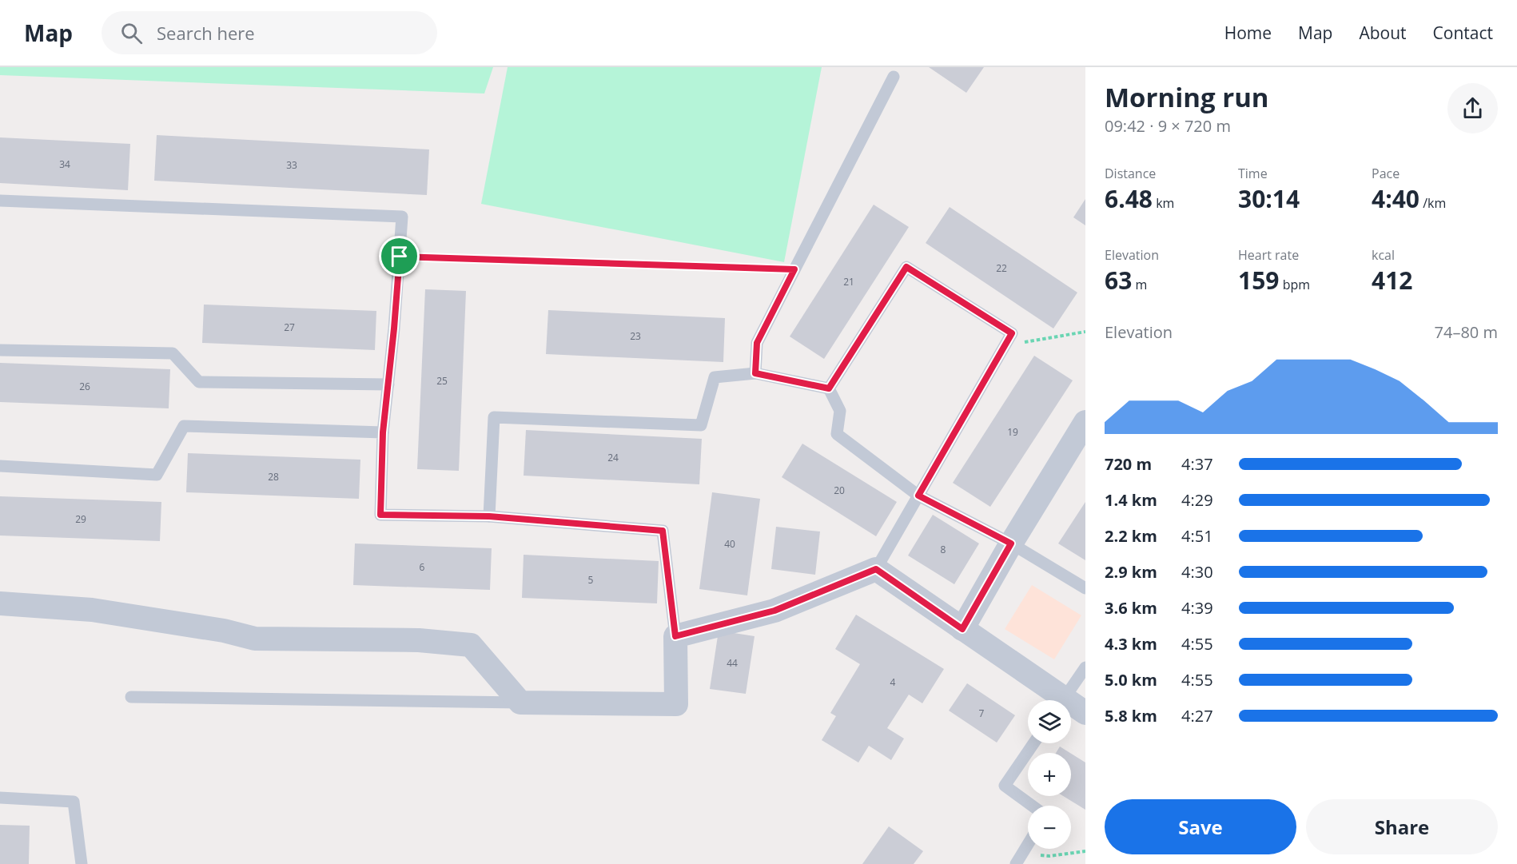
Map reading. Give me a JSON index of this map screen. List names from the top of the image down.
{
  "house_numbers": [
    "34",
    "33",
    "22",
    "21",
    "27",
    "23",
    "25",
    "26",
    "19",
    "24",
    "28",
    "20",
    "29",
    "40",
    "8",
    "6",
    "5",
    "44",
    "4",
    "7"
  ],
  "page": {
    "header": "Map",
    "search": "Search here",
    "nav": [
      "Home",
      "Map",
      "About",
      "Contact"
    ],
    "heading": ["Morning run", "09:42 · 9 × 720 m"],
    "stats": [
      ["Distance", "6.48 km"],
      ["Time", "30:14"],
      ["Pace", "4:40 /km"],
      ["Elevation", "63 m"],
      ["Heart rate", "159 bpm"],
      ["kcal", "412"]
    ],
    "chart": ["Elevation", "74–80 m"],
    "list": [
      {
        "name": "720 m",
        "note": "4:37"
      },
      {
        "name": "1.4 km",
        "note": "4:29"
      },
      {
        "name": "2.2 km",
        "note": "4:51"
      },
      {
        "name": "2.9 km",
        "note": "4:30"
      },
      {
        "name": "3.6 km",
        "note": "4:39"
      },
      {
        "name": "4.3 km",
        "note": "4:55"
      },
      {
        "name": "5.0 km",
        "note": "4:55"
      },
      {
        "name": "5.8 km",
        "note": "4:27"
      }
    ],
    "map_buttons": ["+", "−"],
    "buttons": ["Save", "Share"]
  }
}
